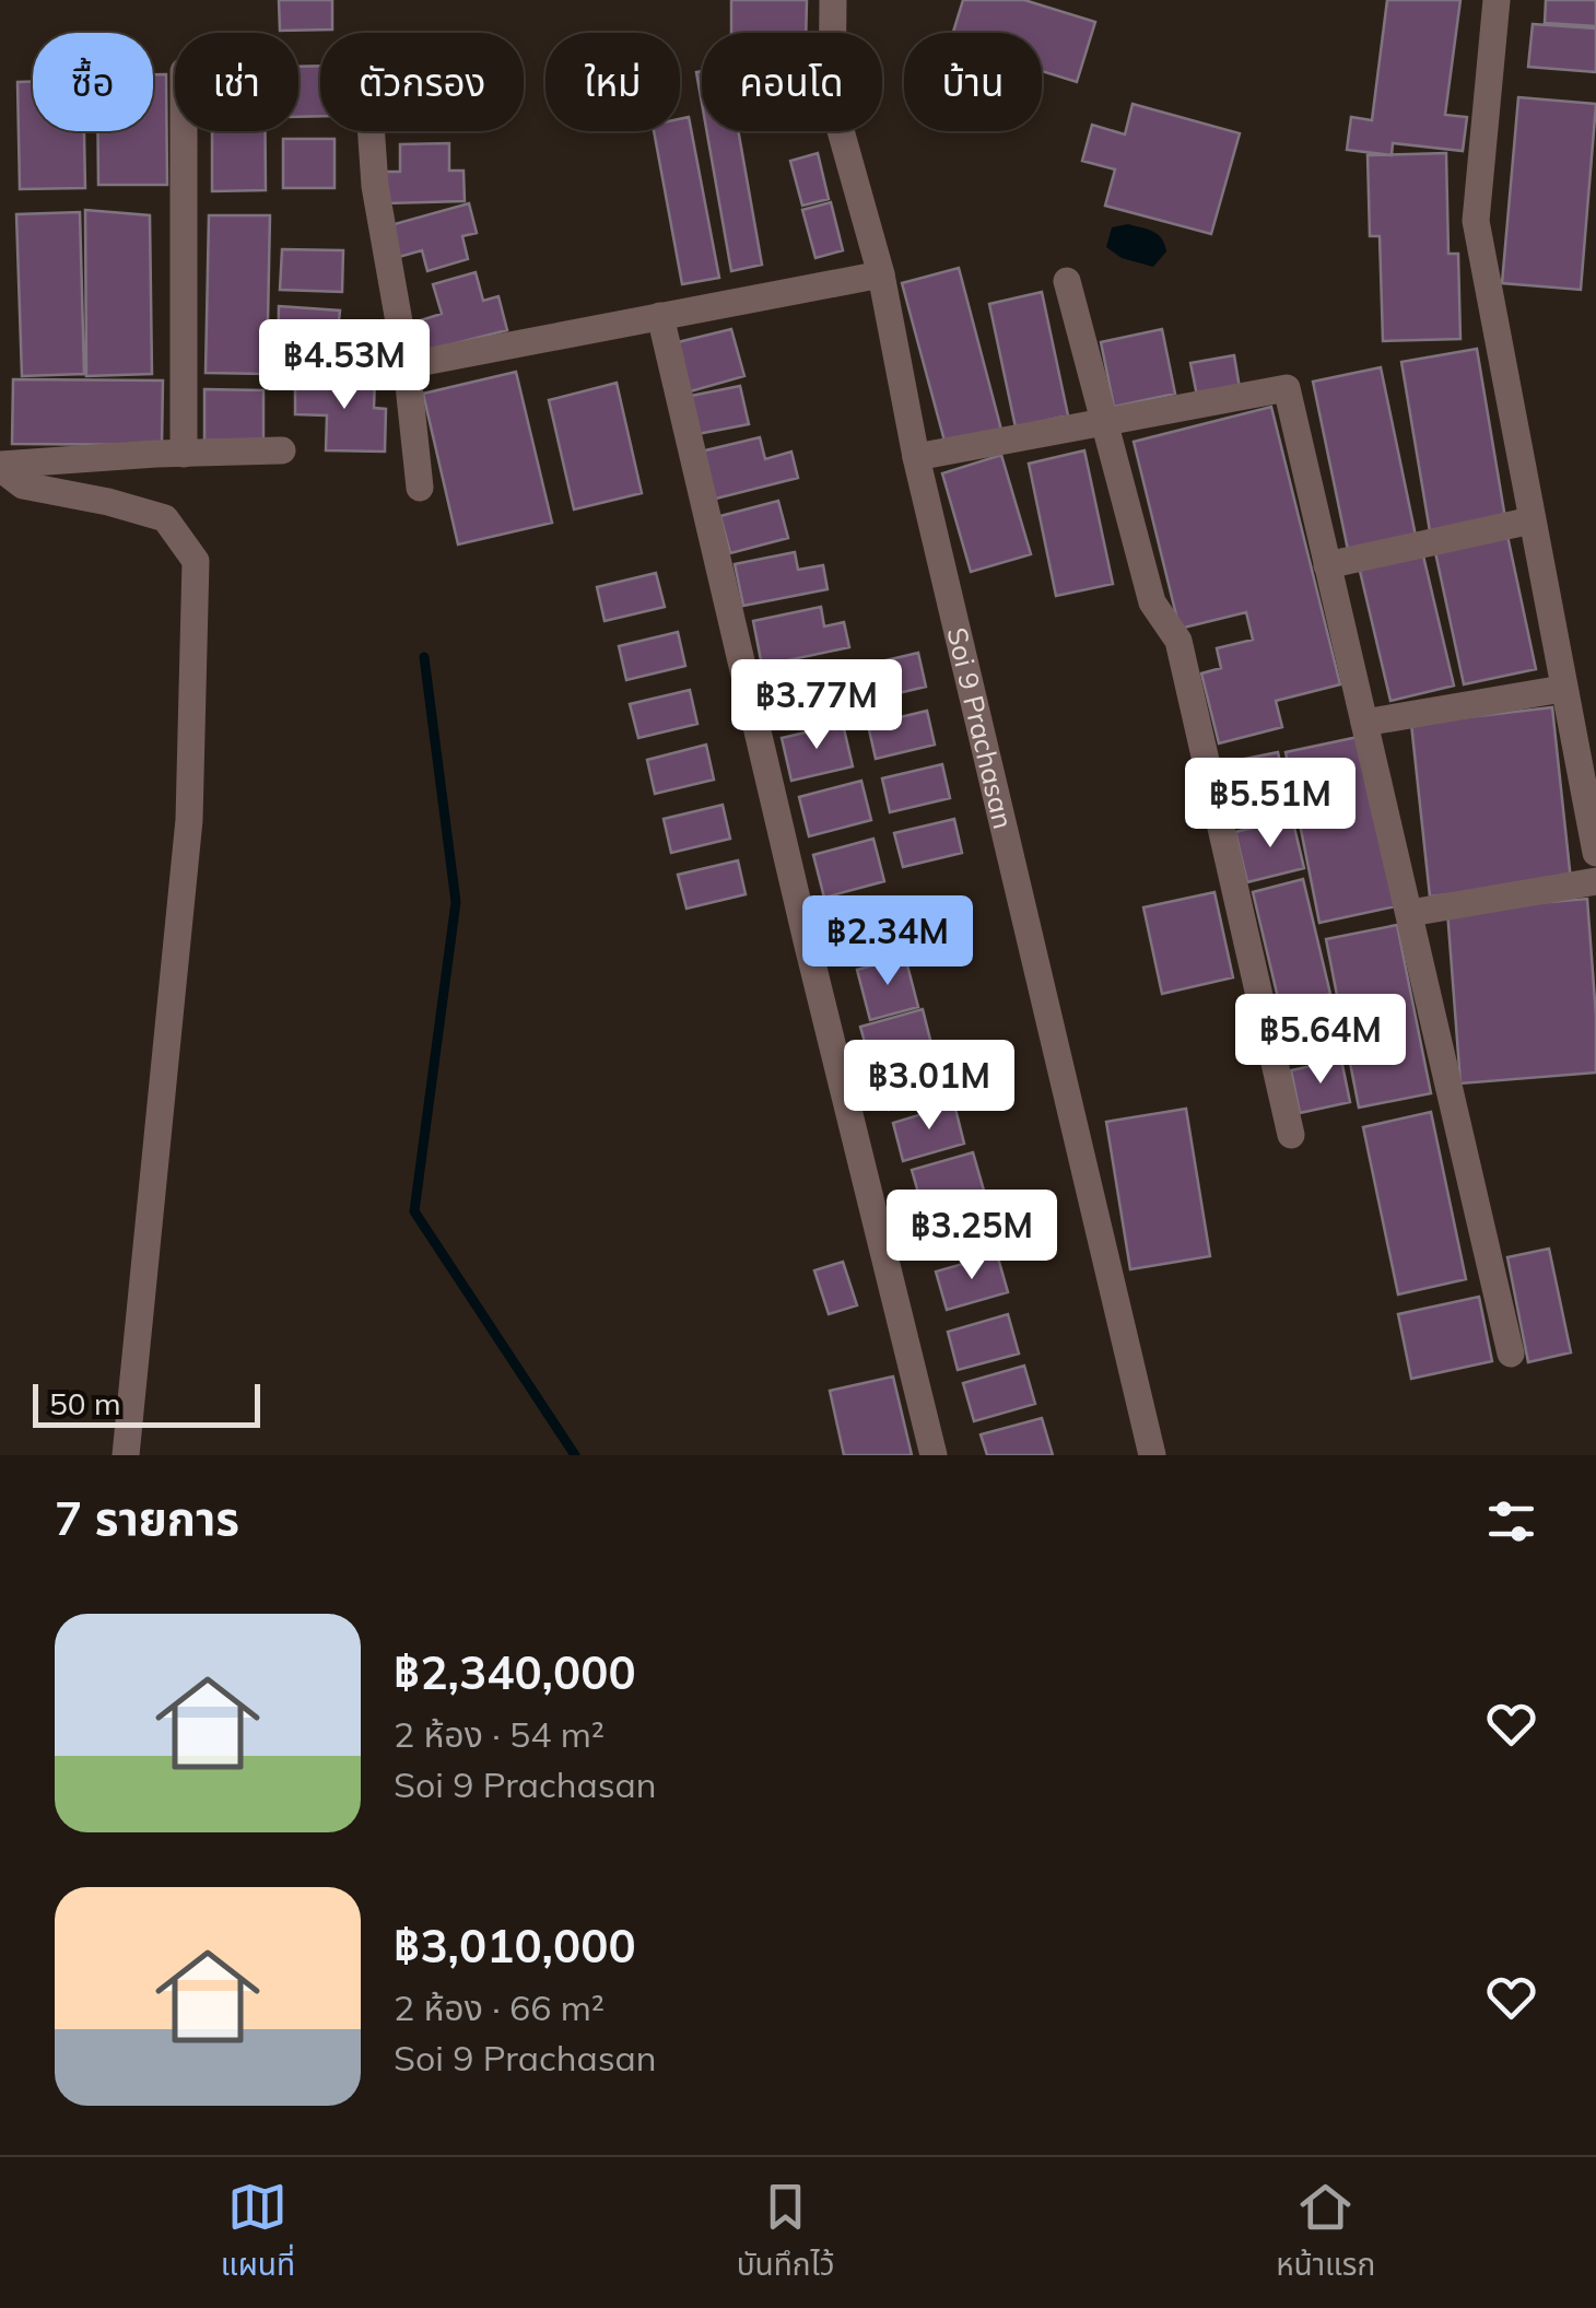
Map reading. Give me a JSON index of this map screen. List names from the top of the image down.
{
  "streets": {
    "street": ["Soi 9 Prachasan"]
  },
  "scale_bar": "50 m",
  "page": {
    "chip": [
      "ซื้อ",
      "เช่า",
      "ตัวกรอง",
      "ใหม่",
      "คอนโด",
      "บ้าน"
    ],
    "price": [
      "฿4.53M",
      "฿3.77M",
      "฿5.51M",
      "฿2.34M",
      "฿5.64M",
      "฿3.01M",
      "฿3.25M"
    ],
    "scale": "50 m",
    "heading": "7 รายการ",
    "list": [
      {
        "name": "฿2,340,000",
        "note": "2 ห้อง · 54 m² · Soi 9 Prachasan"
      },
      {
        "name": "฿3,010,000",
        "note": "2 ห้อง · 66 m² · Soi 9 Prachasan"
      }
    ],
    "tabs": ["แผนที่", "บันทึกไว้", "หน้าแรก"]
  }
}
